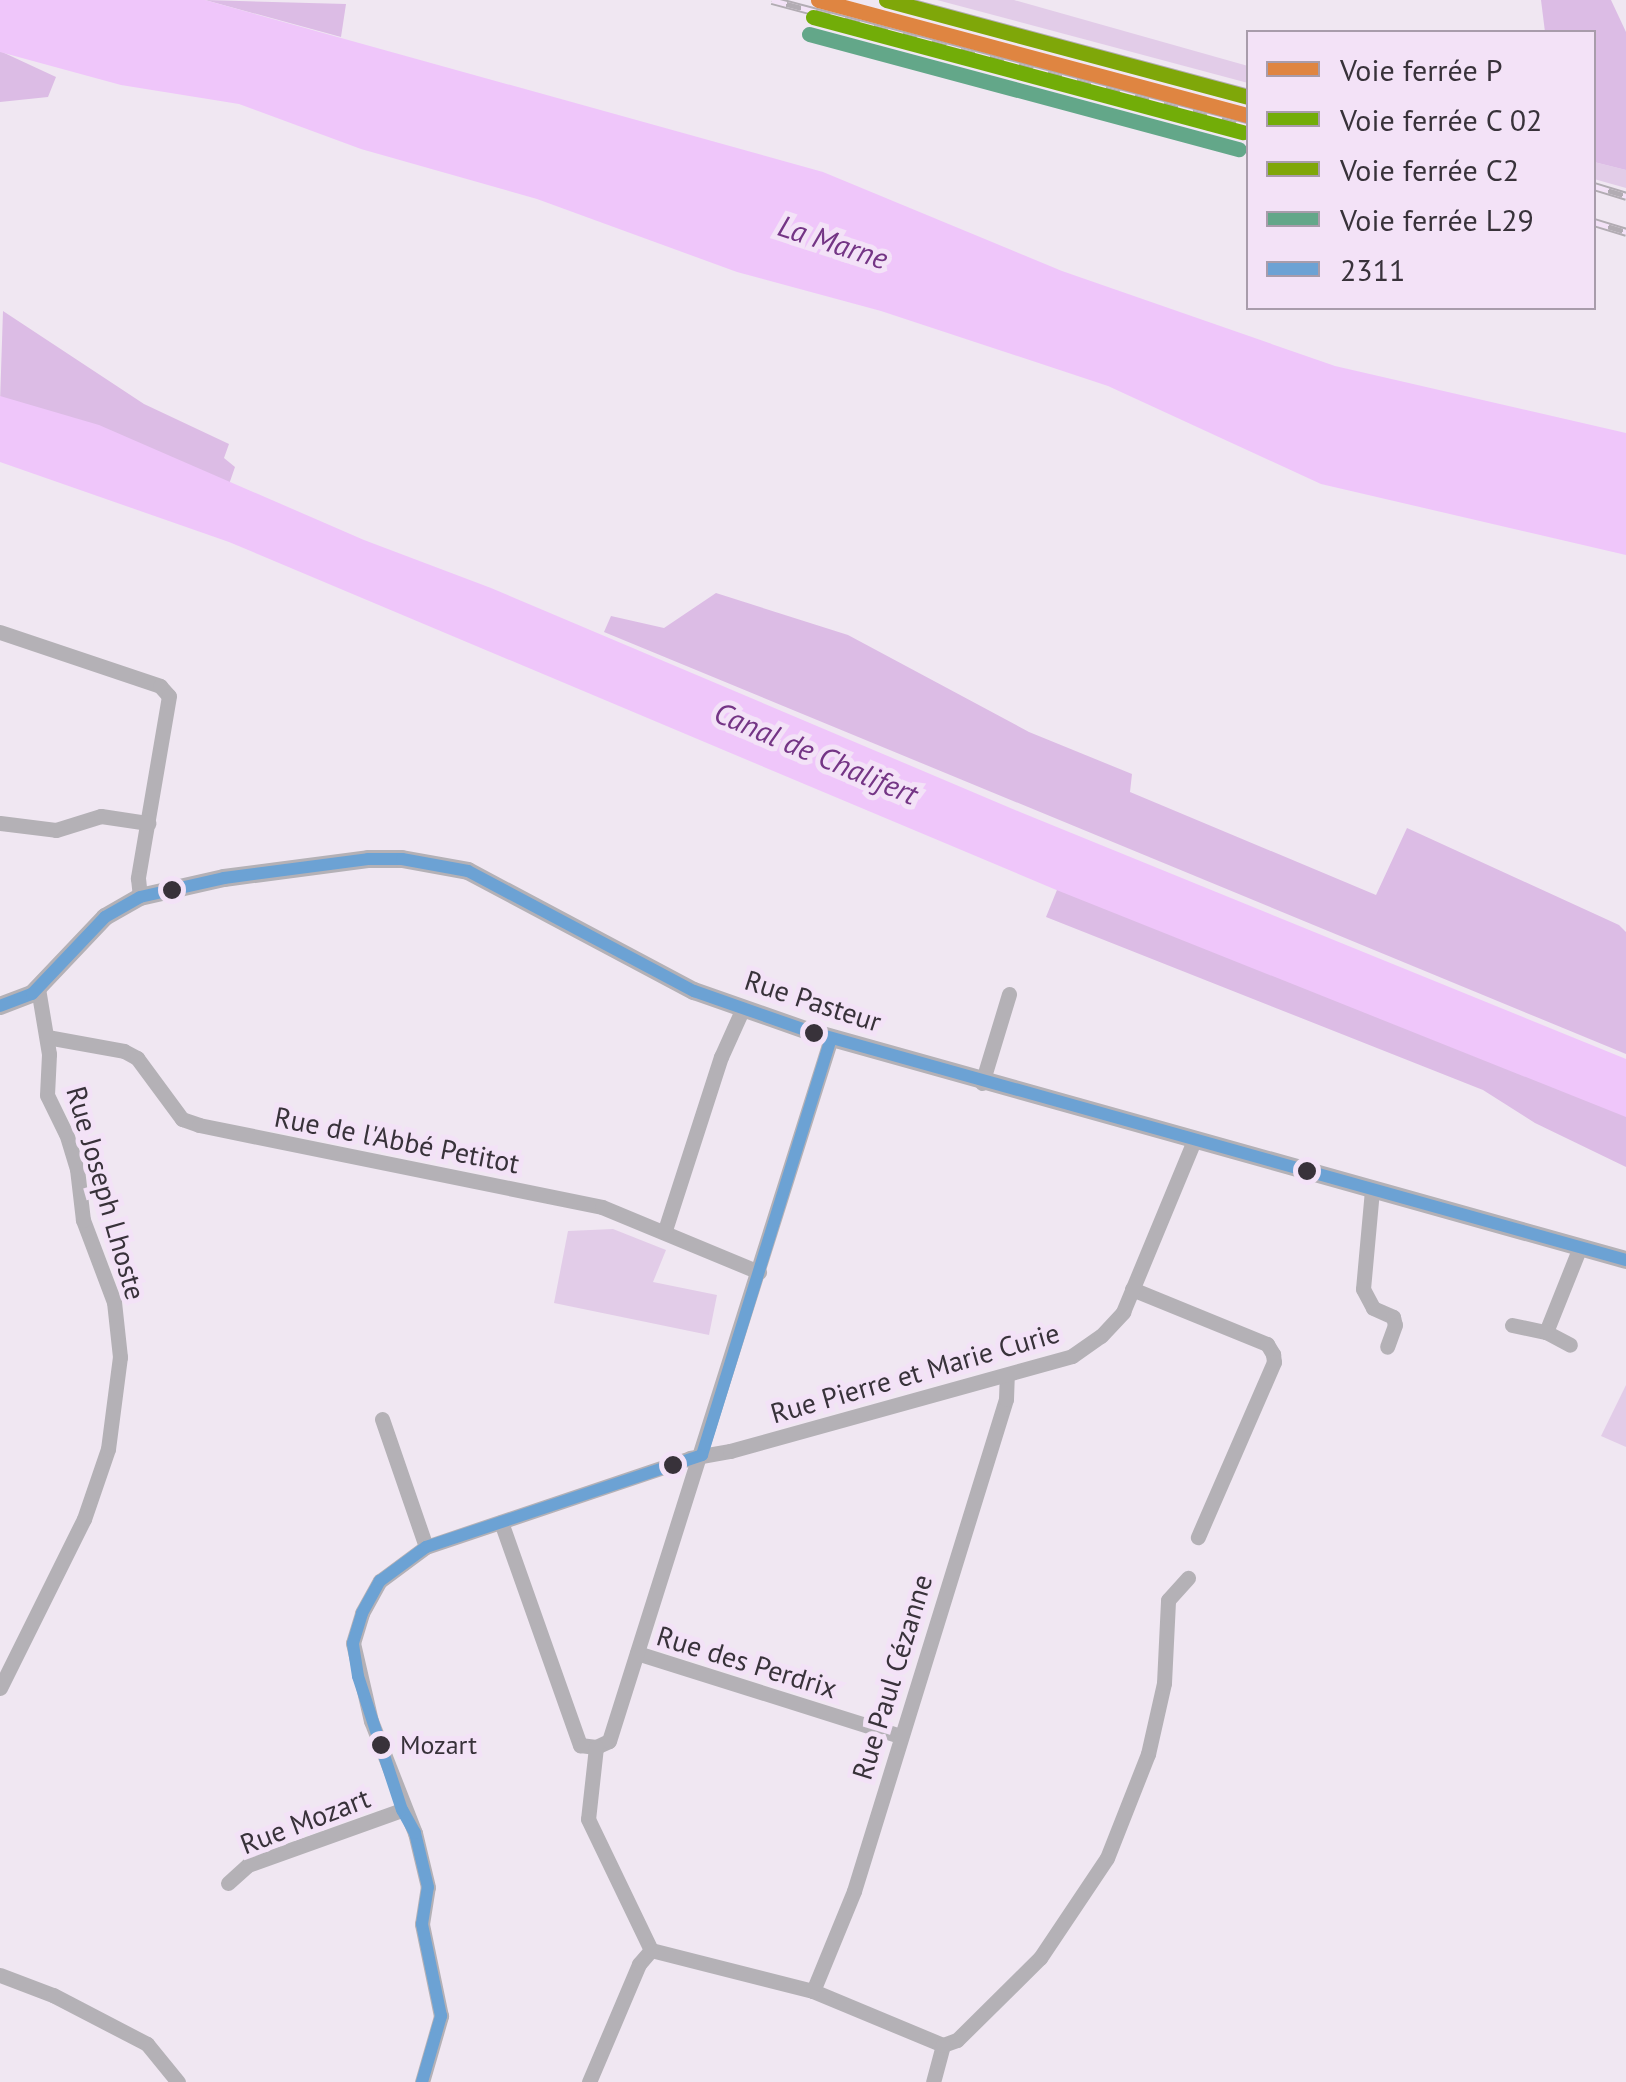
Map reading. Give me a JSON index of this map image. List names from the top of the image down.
{
  "streets": {
    "street": [
      "Rue Pasteur",
      "Rue de l'Abbé Petitot",
      "Rue Joseph Lhoste",
      "Rue Pierre et Marie Curie",
      "Rue des Perdrix",
      "Rue Paul Cézanne",
      "Rue Mozart"
    ]
  },
  "crossings": [
    ["Rue Pasteur", "Rue Pierre et Marie Curie"],
    ["Rue de l'Abbé Petitot", "Rue Joseph Lhoste"],
    ["Rue Pierre et Marie Curie", "Rue Paul Cézanne"],
    ["Rue Pierre et Marie Curie", "Rue Mozart"],
    ["Rue des Perdrix", "Rue Paul Cézanne"]
  ],
  "water": ["La Marne", "Canal de Chalifert"],
  "places": ["Mozart"],
  "lines": [
    "rail line P",
    "rail line C2",
    "rail line L29",
    "transit line 2311"
  ],
  "legend": [
    "Voie ferrée P",
    "Voie ferrée C 02",
    "Voie ferrée C2",
    "Voie ferrée L29",
    "2311"
  ]
}
